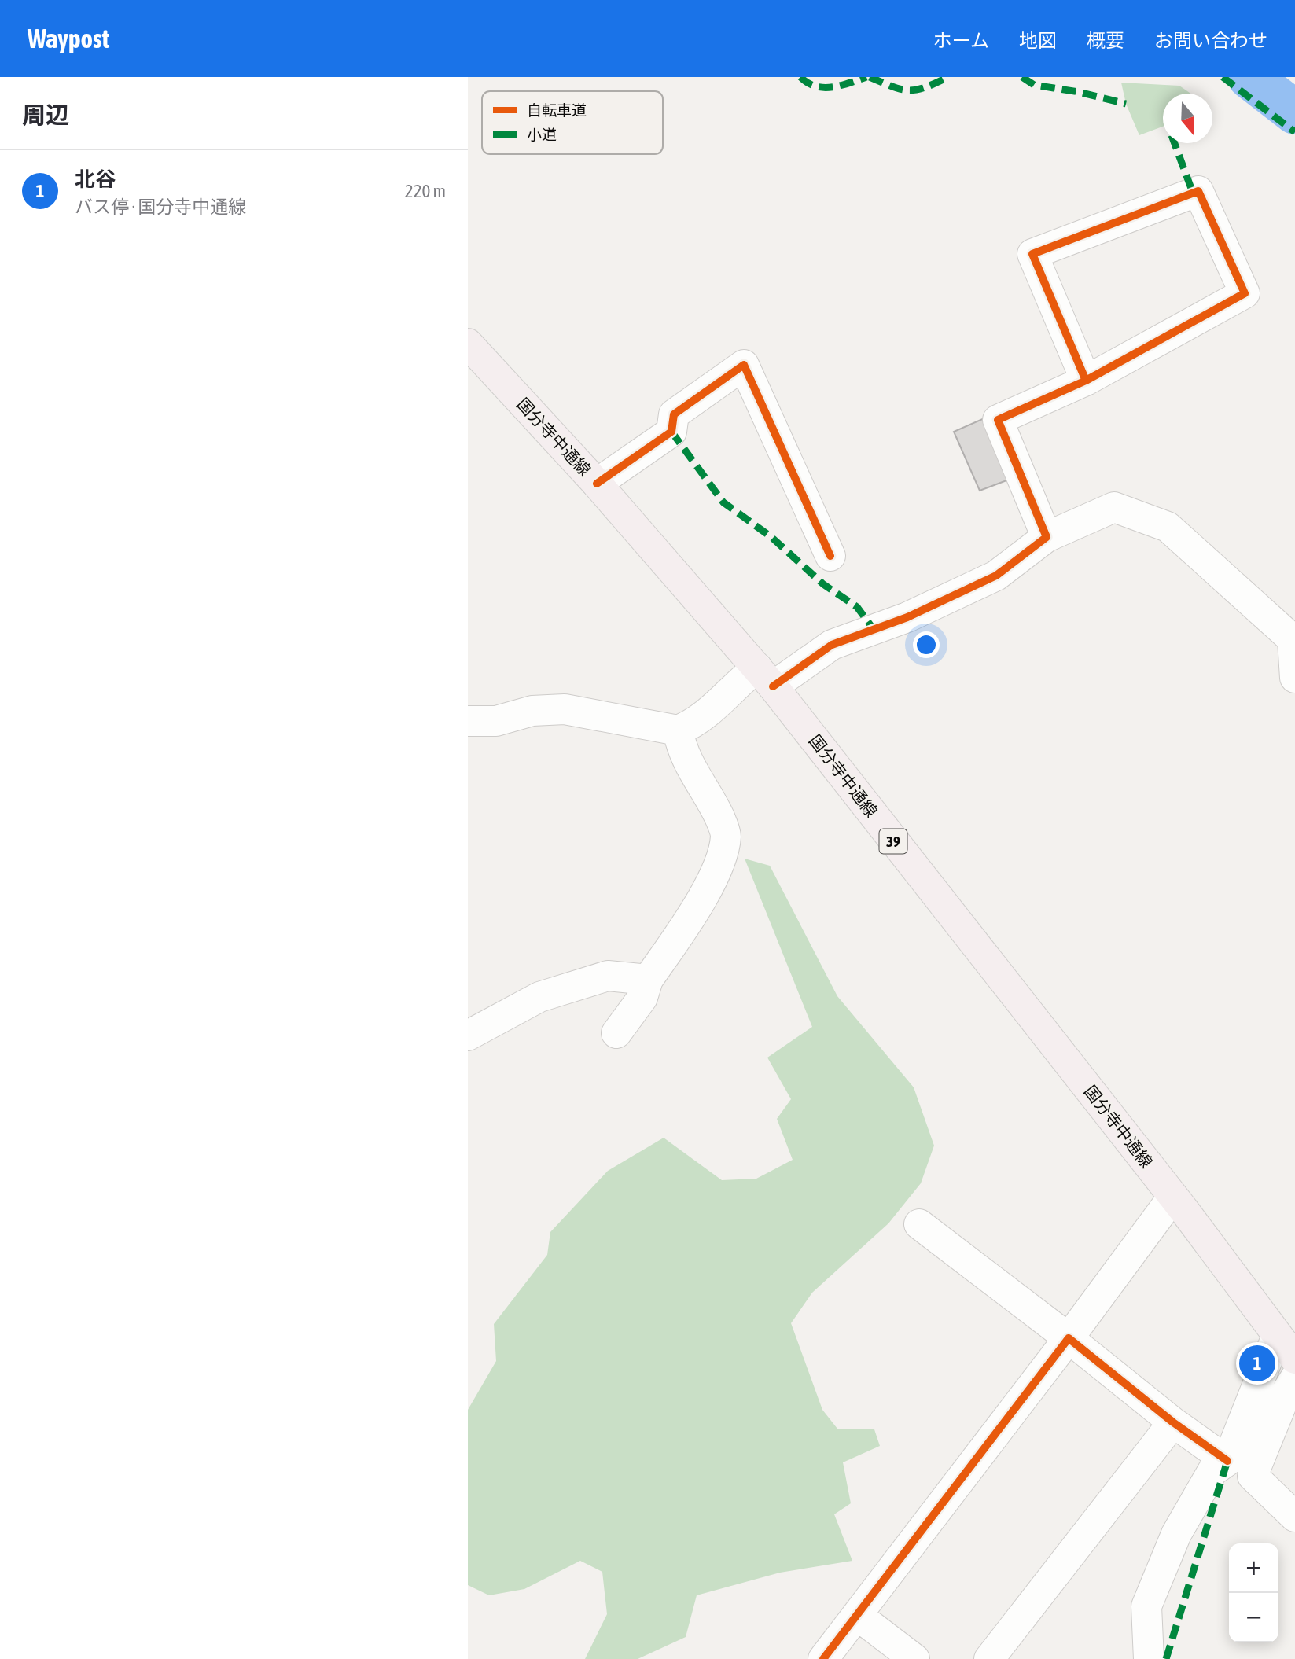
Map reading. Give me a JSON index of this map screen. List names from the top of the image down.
{
  "streets": {
    "main road": ["国分寺中通線", "39"]
  },
  "legend": ["自転車道", "小道"],
  "north": "bottom",
  "page": {
    "header": "Waypost",
    "nav": [
      "ホーム",
      "地図",
      "概要",
      "お問い合わせ"
    ],
    "heading": "周辺",
    "list": [
      {
        "mark": "1",
        "name": "北谷",
        "note": "バス停 · 国分寺中通線",
        "value": "220 m"
      }
    ],
    "pins": "1",
    "map_buttons": ["+", "−"]
  }
}
